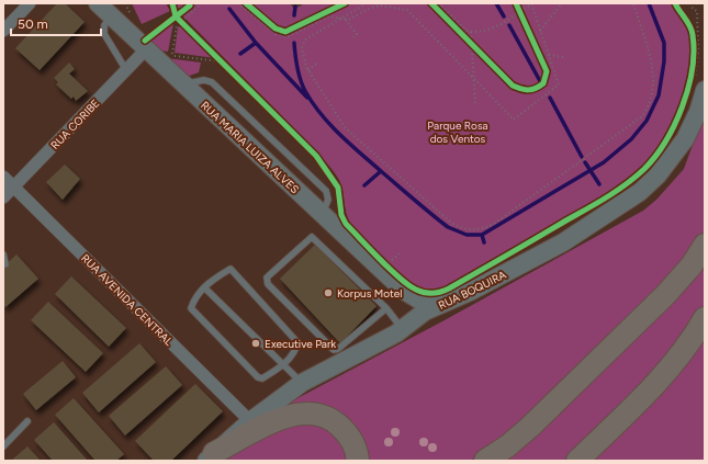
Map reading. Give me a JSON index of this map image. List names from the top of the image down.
{
  "streets": {
    "street": [
      "RUA CORIBE",
      "RUA MARIA LUIZA ALVES",
      "RUA BOQUIRA",
      "RUA AVENIDA CENTRAL"
    ]
  },
  "crossings": [
    ["RUA CORIBE", "RUA MARIA LUIZA ALVES"],
    ["RUA CORIBE", "RUA AVENIDA CENTRAL"],
    ["RUA MARIA LUIZA ALVES", "RUA BOQUIRA"],
    ["RUA BOQUIRA", "RUA AVENIDA CENTRAL"]
  ],
  "parks": ["Parque Rosa dos Ventos"],
  "places": ["Korpus Motel", "Executive Park"],
  "scale_bar": "50 m"
}
